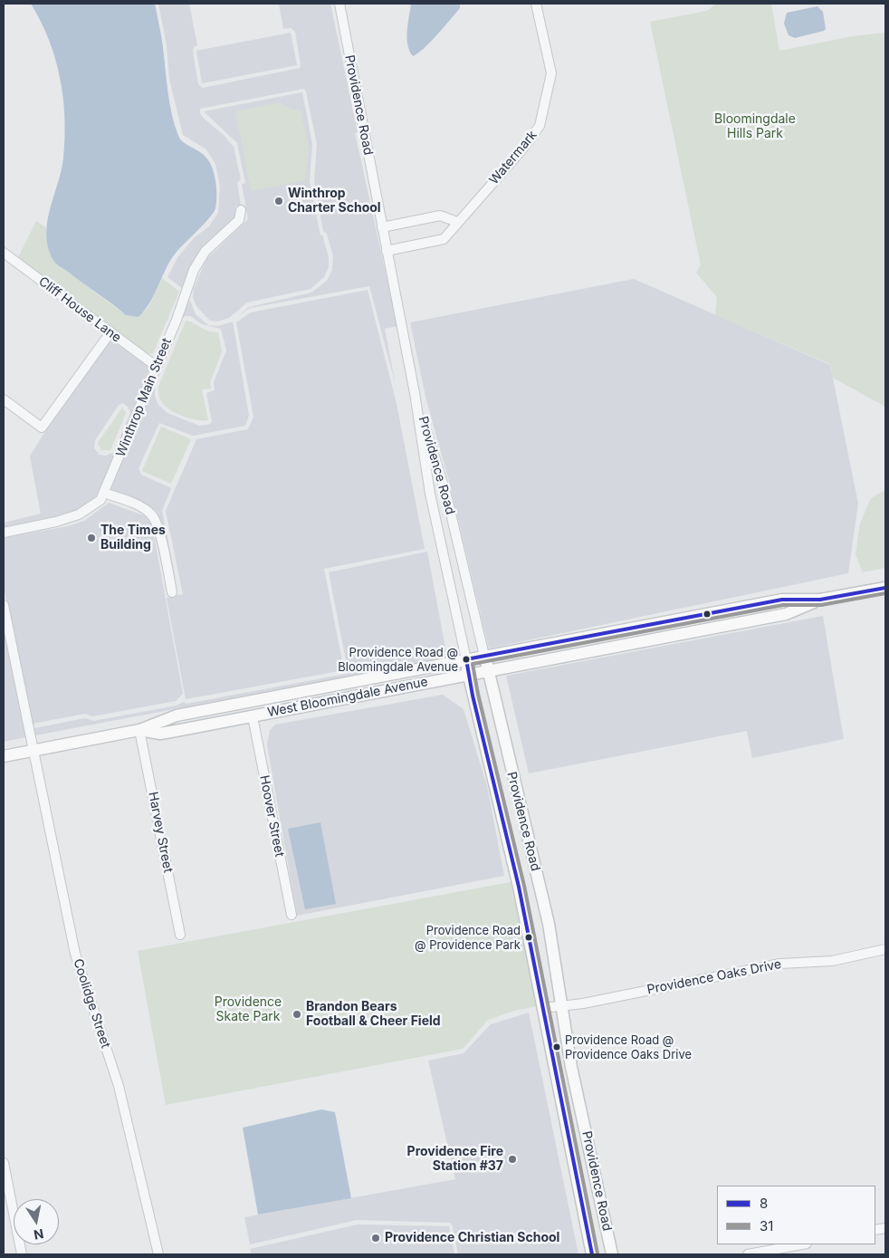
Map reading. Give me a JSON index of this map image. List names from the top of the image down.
{
  "streets": {
    "main road": ["Providence Road", "West Bloomingdale Avenue"],
    "street": [
      "Watermark",
      "Cliff House Lane",
      "Winthrop Main Street",
      "Hoover Street",
      "Harvey Street",
      "Providence Oaks Drive",
      "Coolidge Street"
    ]
  },
  "crossings": [
    ["Providence Road", "Watermark"],
    ["Providence Road", "West Bloomingdale Avenue"],
    ["Providence Road", "Providence Oaks Drive"],
    ["Cliff House Lane", "Winthrop Main Street"],
    ["West Bloomingdale Avenue", "Hoover Street"],
    ["West Bloomingdale Avenue", "Harvey Street"],
    ["West Bloomingdale Avenue", "Coolidge Street"]
  ],
  "parks": ["Bloomingdale Hills Park", "Providence Skate Park"],
  "places": [
    "Winthrop Charter School",
    "The Times Building",
    "Providence Road @ Bloomingdale Avenue",
    "Providence Road @ Providence Park",
    "Brandon Bears Football & Cheer Field",
    "Providence Road @ Providence Oaks Drive",
    "Providence Fire Station #37",
    "Providence Christian School"
  ],
  "lines": ["transit line 8", "transit line 31"],
  "legend": ["8", "31"],
  "north": "bottom"
}
